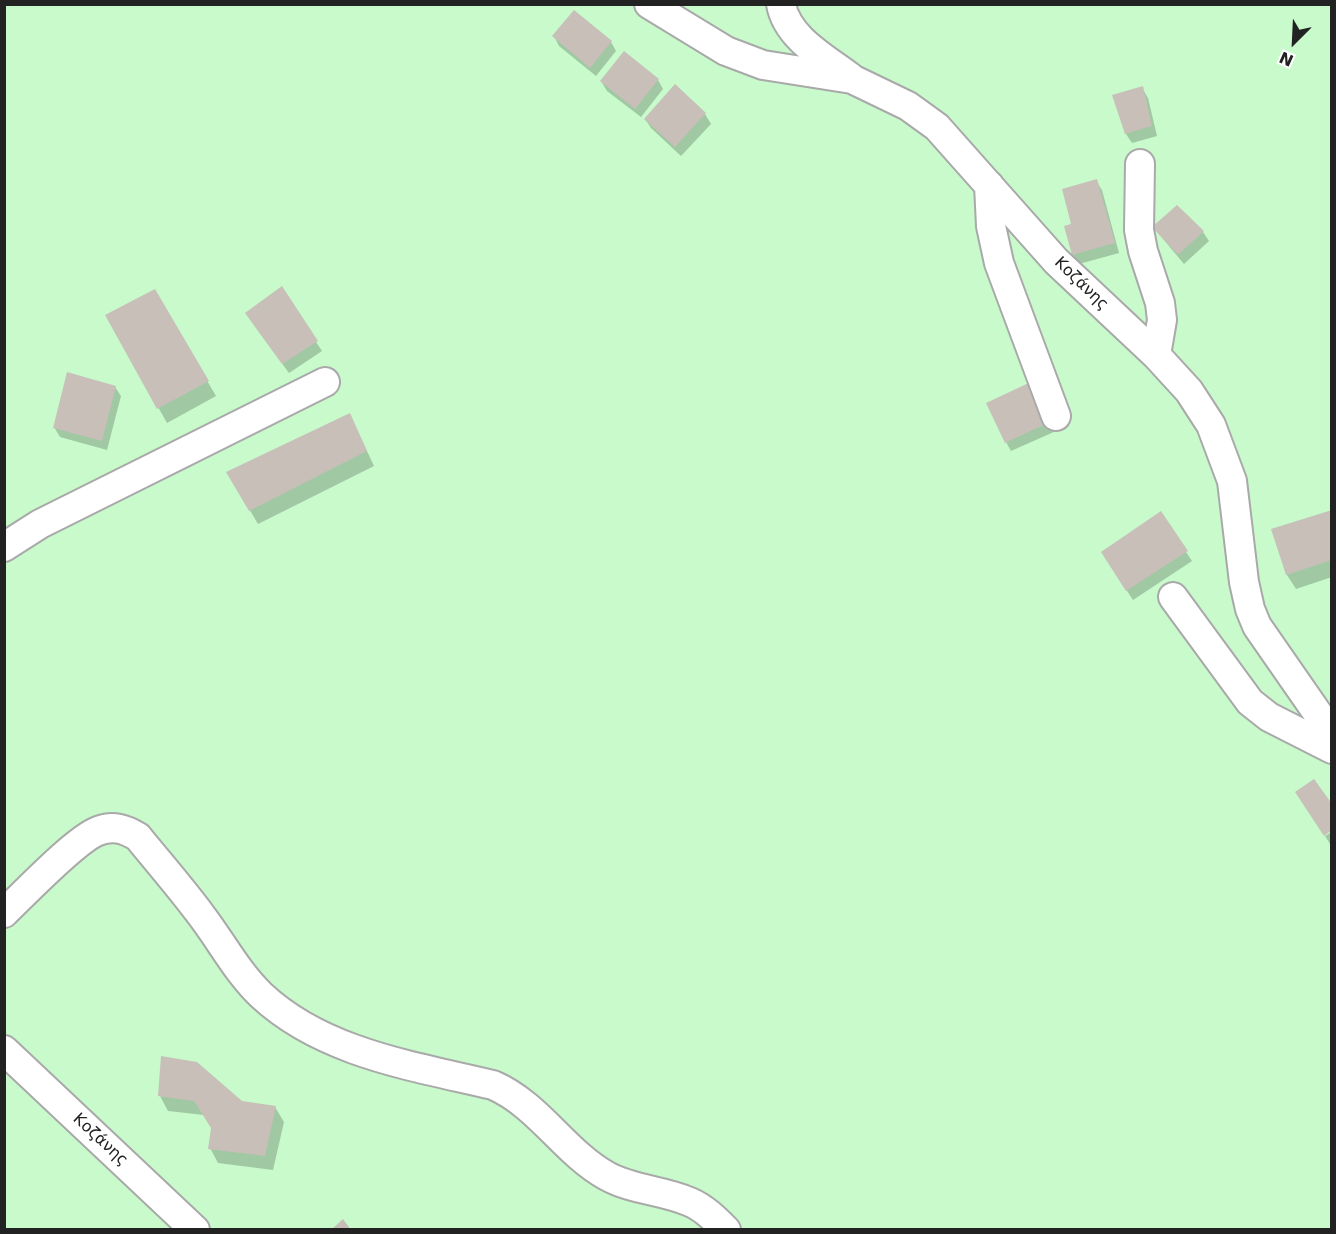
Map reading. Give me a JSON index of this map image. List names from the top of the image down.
{
  "streets": {
    "street": ["Κοζάνης"]
  },
  "north": "bottom left"
}
